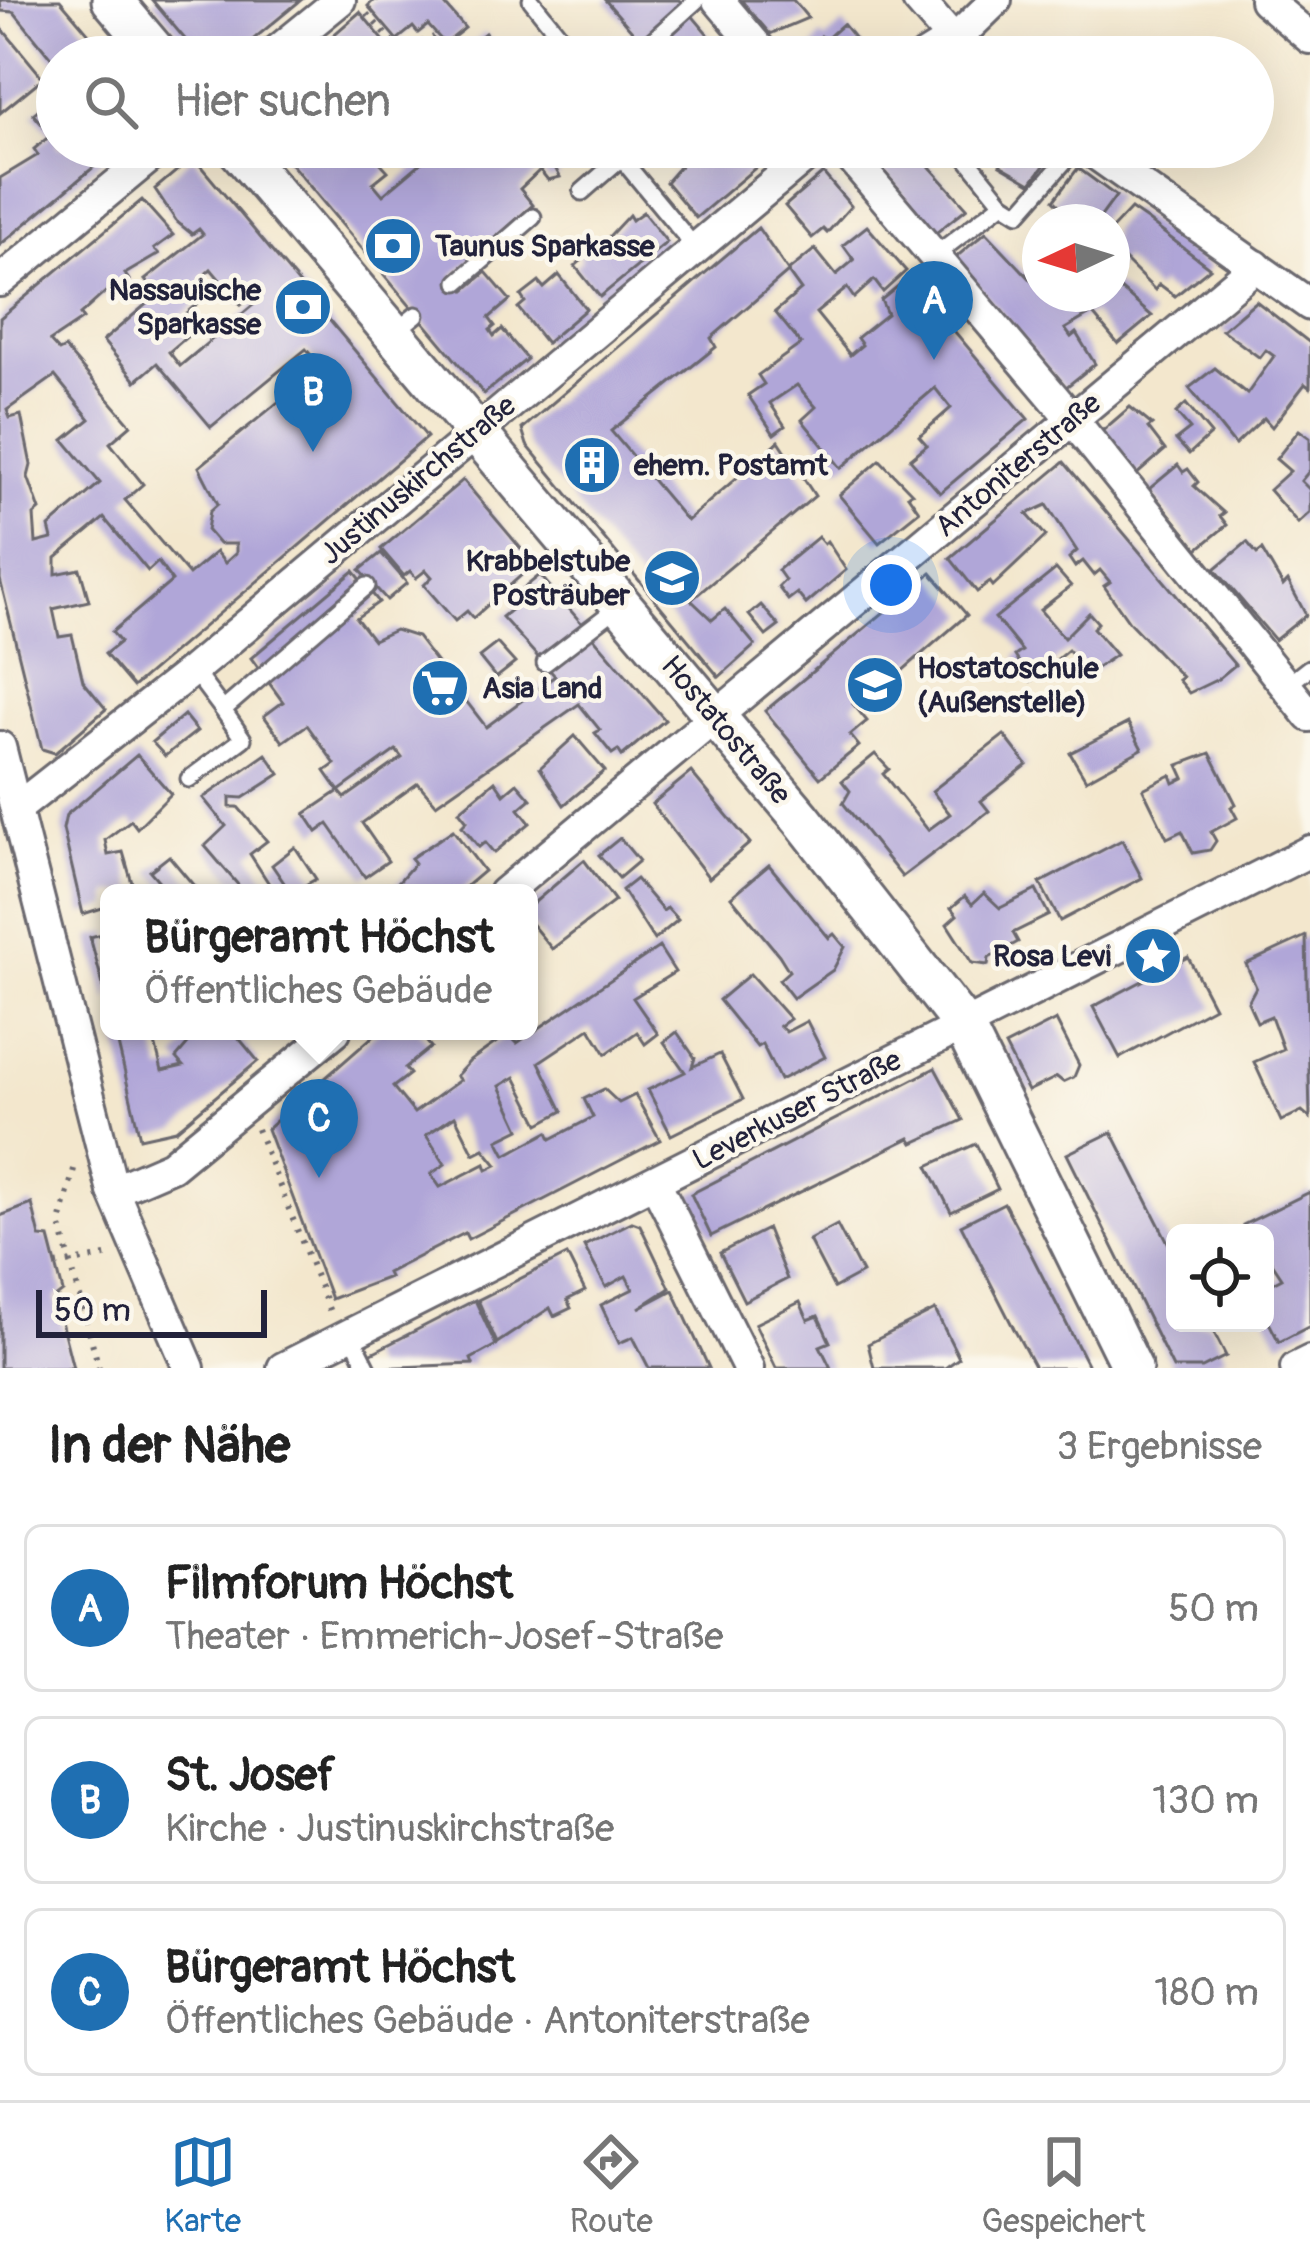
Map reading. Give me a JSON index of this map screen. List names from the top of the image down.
{
  "streets": {
    "street": [
      "Antoniterstraße",
      "Justinuskirchstraße",
      "Hostatostraße",
      "Leverkuser Straße"
    ]
  },
  "crossings": [
    ["Antoniterstraße", "Hostatostraße"],
    ["Justinuskirchstraße", "Hostatostraße"],
    ["Hostatostraße", "Leverkuser Straße"]
  ],
  "places": {
    "bank": ["Taunus Sparkasse", "Nassauische Sparkasse"],
    "building": ["ehem. Postamt"],
    "school or university": ["Krabbelstube Posträuber", "Hostatoschule (Außenstelle)"],
    "supermarket": ["Asia Land"],
    "place": ["Rosa Levi"]
  },
  "scale_bar": "50 m",
  "north": "left",
  "page": {
    "search": "Hier suchen",
    "pins": ["A", "B", "C"],
    "popup": ["Bürgeramt Höchst", "Öffentliches Gebäude"],
    "scale": "50 m",
    "heading": ["In der Nähe", "3 Ergebnisse"],
    "list": [
      {
        "mark": "A",
        "name": "Filmforum Höchst",
        "note": "Theater · Emmerich-Josef-Straße",
        "value": "50 m"
      },
      {
        "mark": "B",
        "name": "St. Josef",
        "note": "Kirche · Justinuskirchstraße",
        "value": "130 m"
      },
      {
        "mark": "C",
        "name": "Bürgeramt Höchst",
        "note": "Öffentliches Gebäude · Antoniterstraße",
        "value": "180 m"
      }
    ],
    "nav": ["Karte", "Route", "Gespeichert"]
  }
}
